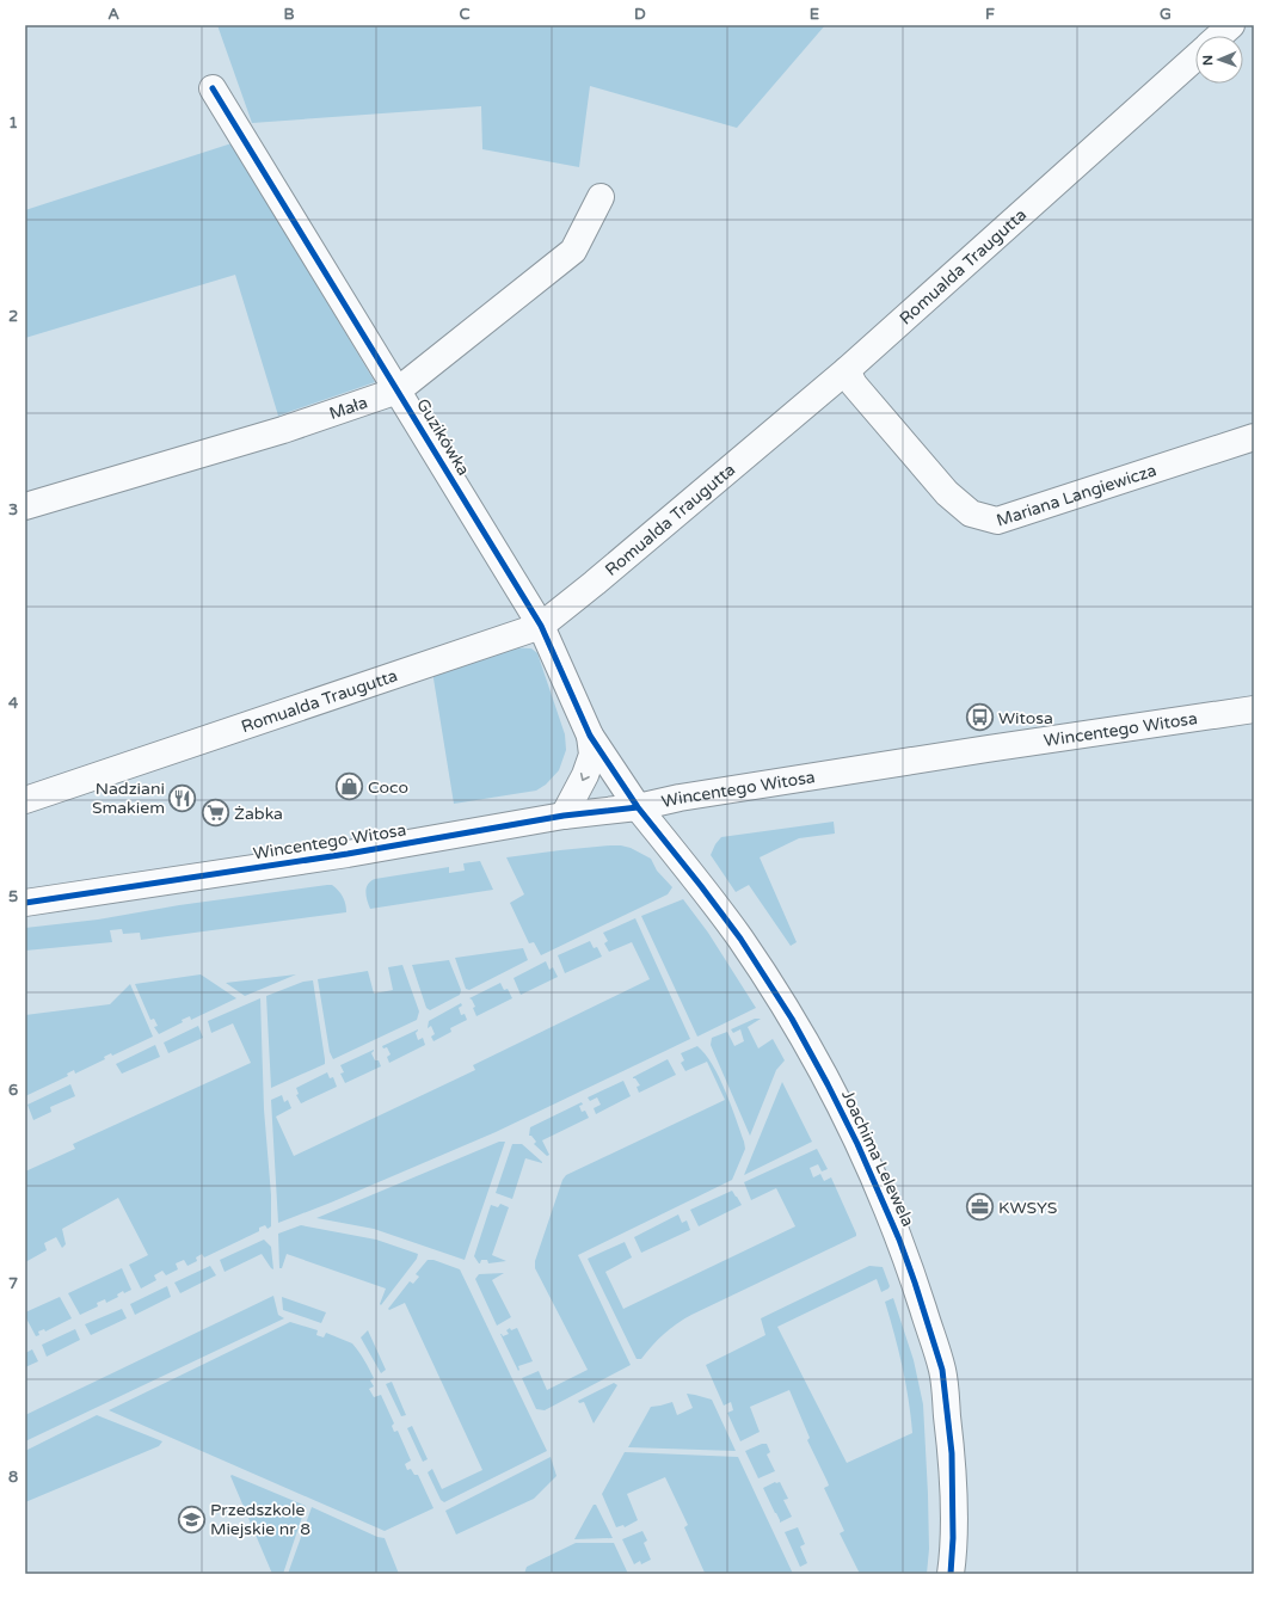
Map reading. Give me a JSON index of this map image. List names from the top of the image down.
{
  "streets": {
    "street": [
      "Romualda Traugutta",
      "Mała",
      "Guzikówka",
      "Mariana Langiewicza",
      "Wincentego Witosa",
      "Joachima Lelewela"
    ]
  },
  "crossings": [
    ["Romualda Traugutta", "Guzikówka"],
    ["Romualda Traugutta", "Mariana Langiewicza"],
    ["Mała", "Guzikówka"],
    ["Guzikówka", "Wincentego Witosa"],
    ["Guzikówka", "Joachima Lelewela"],
    ["Wincentego Witosa", "Joachima Lelewela"]
  ],
  "places": {
    "bus stop": ["Witosa"],
    "shop": ["Coco"],
    "restaurant": ["Nadziani Smakiem"],
    "supermarket": ["Żabka"],
    "office": ["KWSYS"],
    "school or university": ["Przedszkole Miejskie nr 8"]
  },
  "north": "left",
  "grid": {
    "columns": [
      "A",
      "B",
      "C",
      "D",
      "E",
      "F",
      "G"
    ],
    "rows": [
      "1",
      "2",
      "3",
      "4",
      "5",
      "6",
      "7",
      "8"
    ]
  }
}
